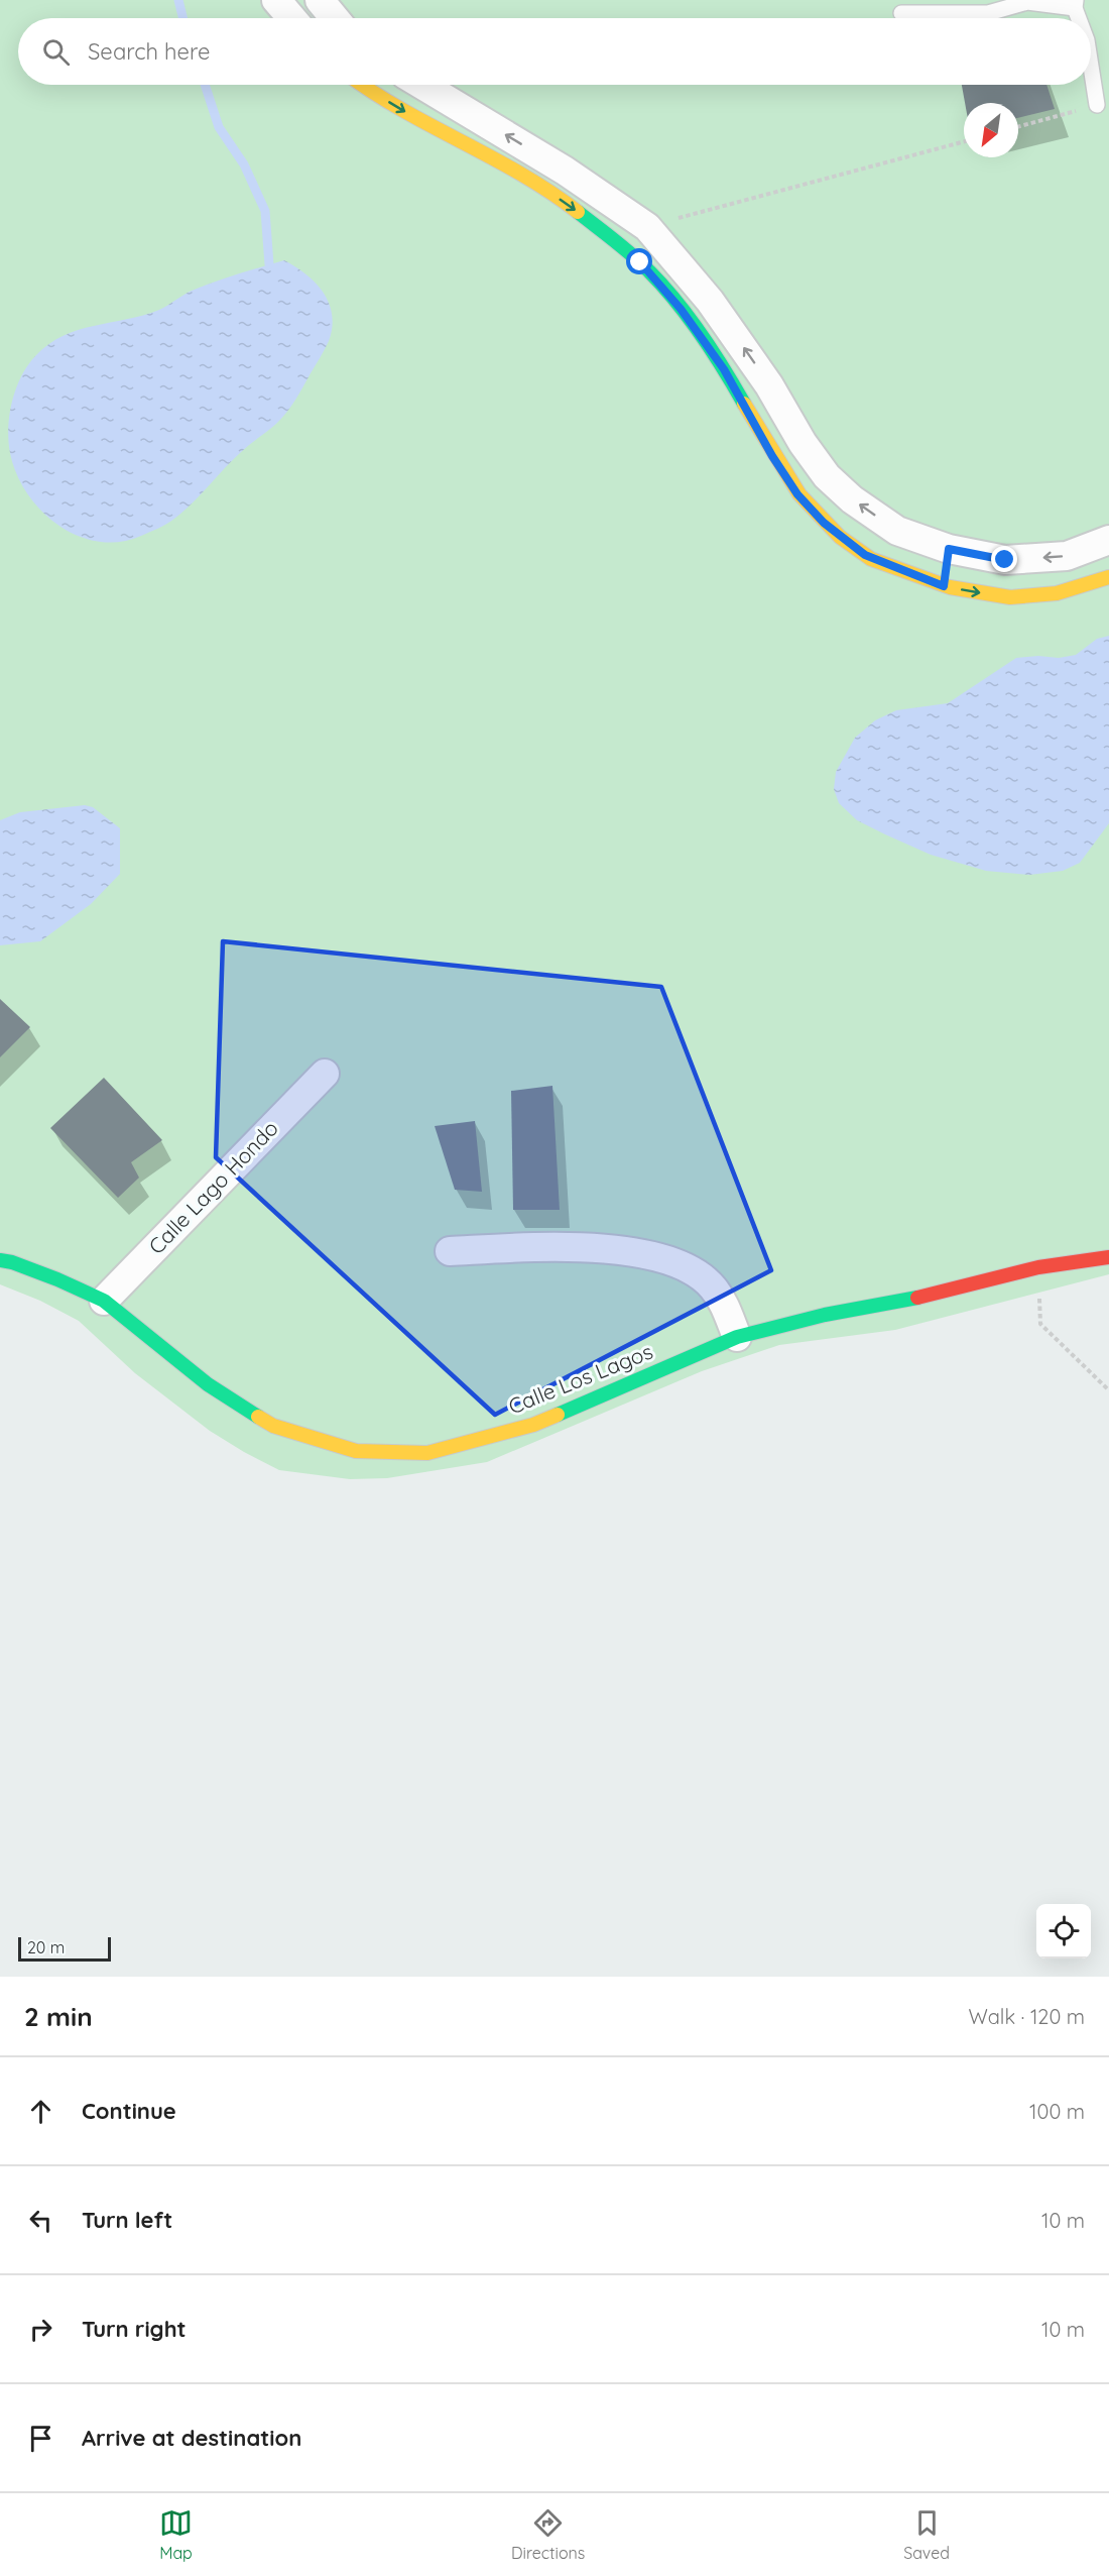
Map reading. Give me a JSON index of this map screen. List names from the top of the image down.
{
  "streets": {
    "street": ["Calle Lago Hondo", "Calle Los Lagos"]
  },
  "crossings": [
    ["Calle Lago Hondo", "Calle Los Lagos"]
  ],
  "scale_bar": "20 m",
  "north": "bottom left",
  "page": {
    "search": "Search here",
    "scale": "20 m",
    "heading": ["2 min", "Walk · 120 m"],
    "list": [
      ["Continue", "100 m"],
      ["Turn left", "10 m"],
      ["Turn right", "10 m"],
      "Arrive at destination"
    ],
    "nav": ["Map", "Directions", "Saved"]
  }
}
